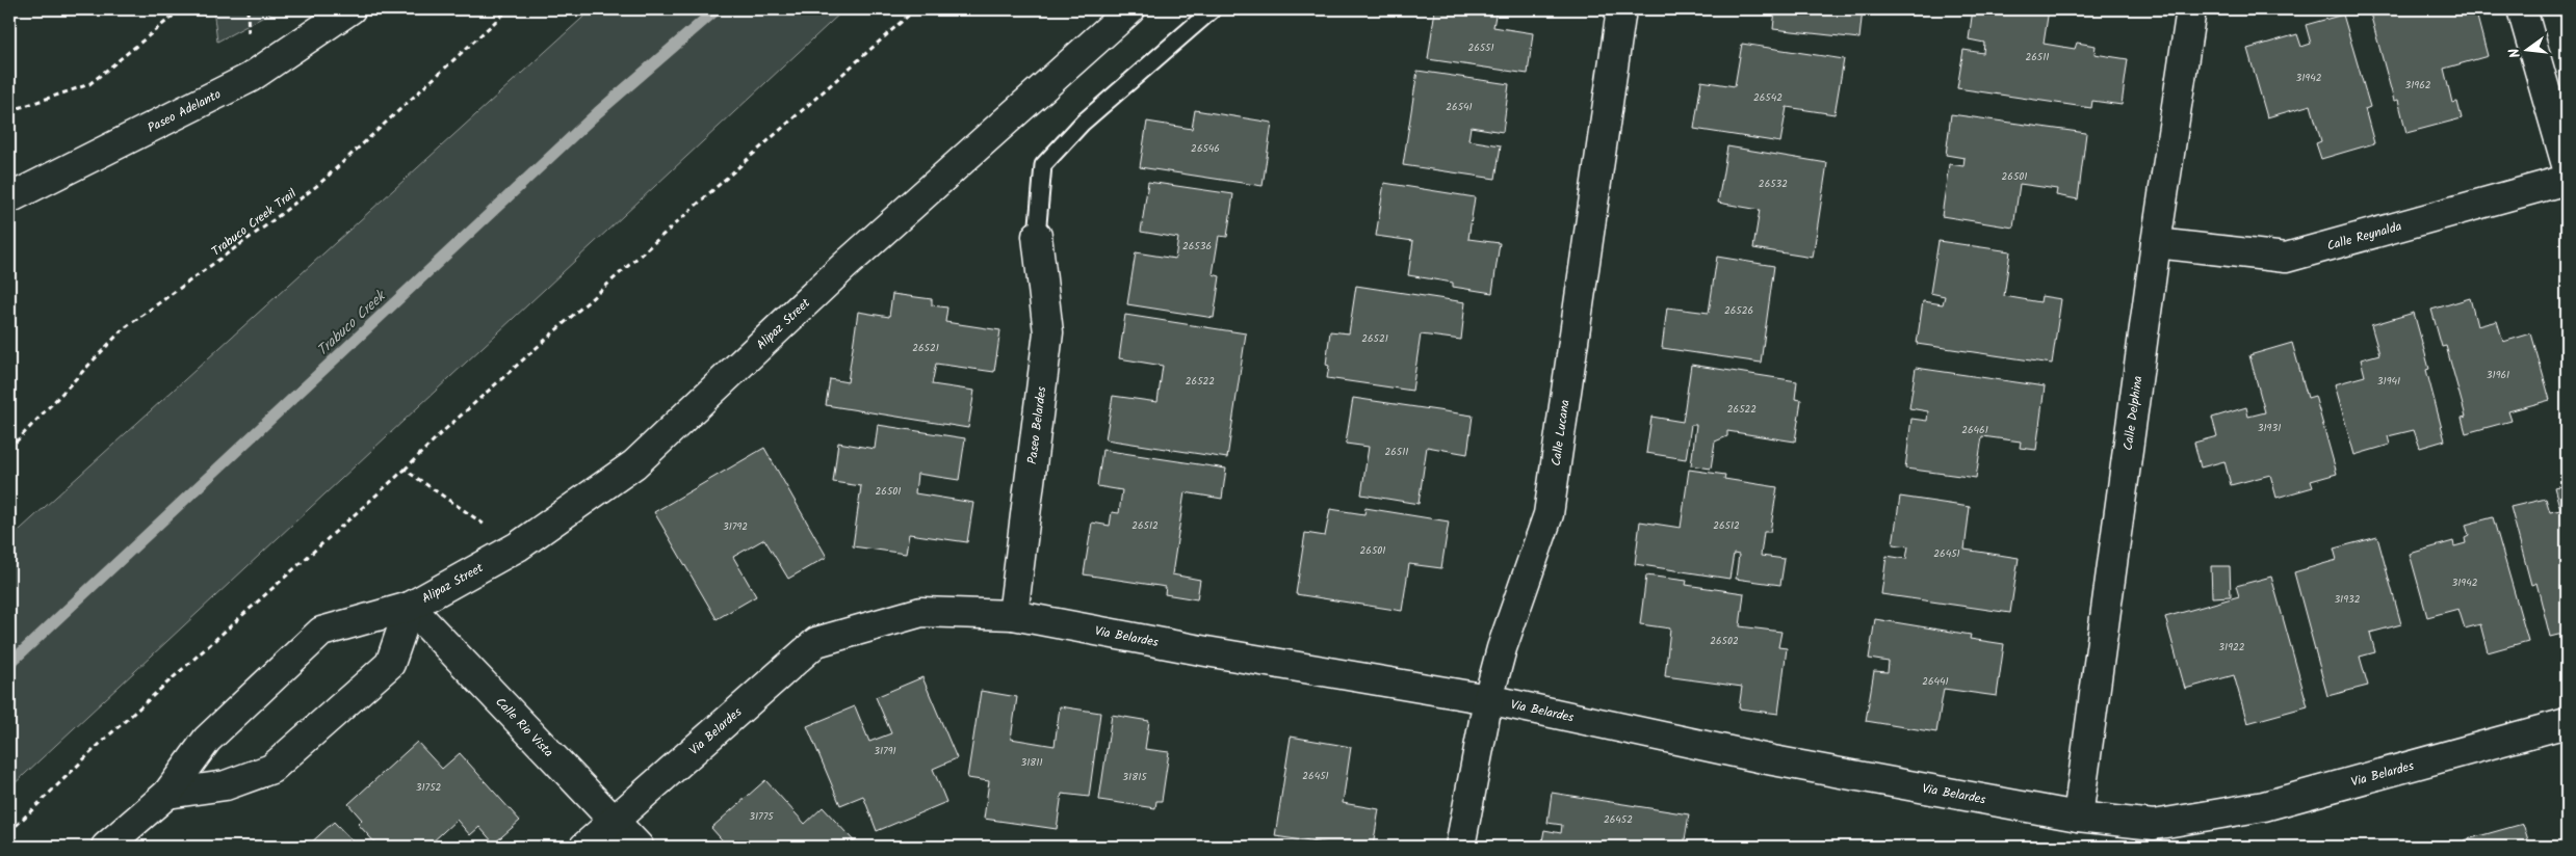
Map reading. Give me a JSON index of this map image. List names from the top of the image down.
{
  "streets": {
    "street": [
      "Paseo Adelanto",
      "Calle Reynalda",
      "Alipaz Street",
      "Calle Delphina",
      "Paseo Belardes",
      "Calle Lucana",
      "Via Belardes",
      "Calle Rio Vista"
    ],
    "path": ["Trabuco Creek Trail"]
  },
  "crossings": [
    ["Calle Reynalda", "Calle Delphina"],
    ["Alipaz Street", "Calle Rio Vista"],
    ["Calle Delphina", "Via Belardes"],
    ["Paseo Belardes", "Via Belardes"],
    ["Calle Lucana", "Via Belardes"],
    ["Via Belardes", "Calle Rio Vista"]
  ],
  "water": ["Trabuco Creek"],
  "house_numbers": [
    "26551",
    "26511",
    "31942",
    "31962",
    "26542",
    "26541",
    "26546",
    "26501",
    "26532",
    "26536",
    "26526",
    "26521",
    "26521",
    "31961",
    "26522",
    "31941",
    "26522",
    "31931",
    "26461",
    "26511",
    "26501",
    "26512",
    "26512",
    "31792",
    "26501",
    "26451",
    "31942",
    "31932",
    "26502",
    "31922",
    "26441",
    "31791",
    "31811",
    "26451",
    "31815",
    "31752",
    "31775",
    "26452"
  ],
  "north": "left"
}
